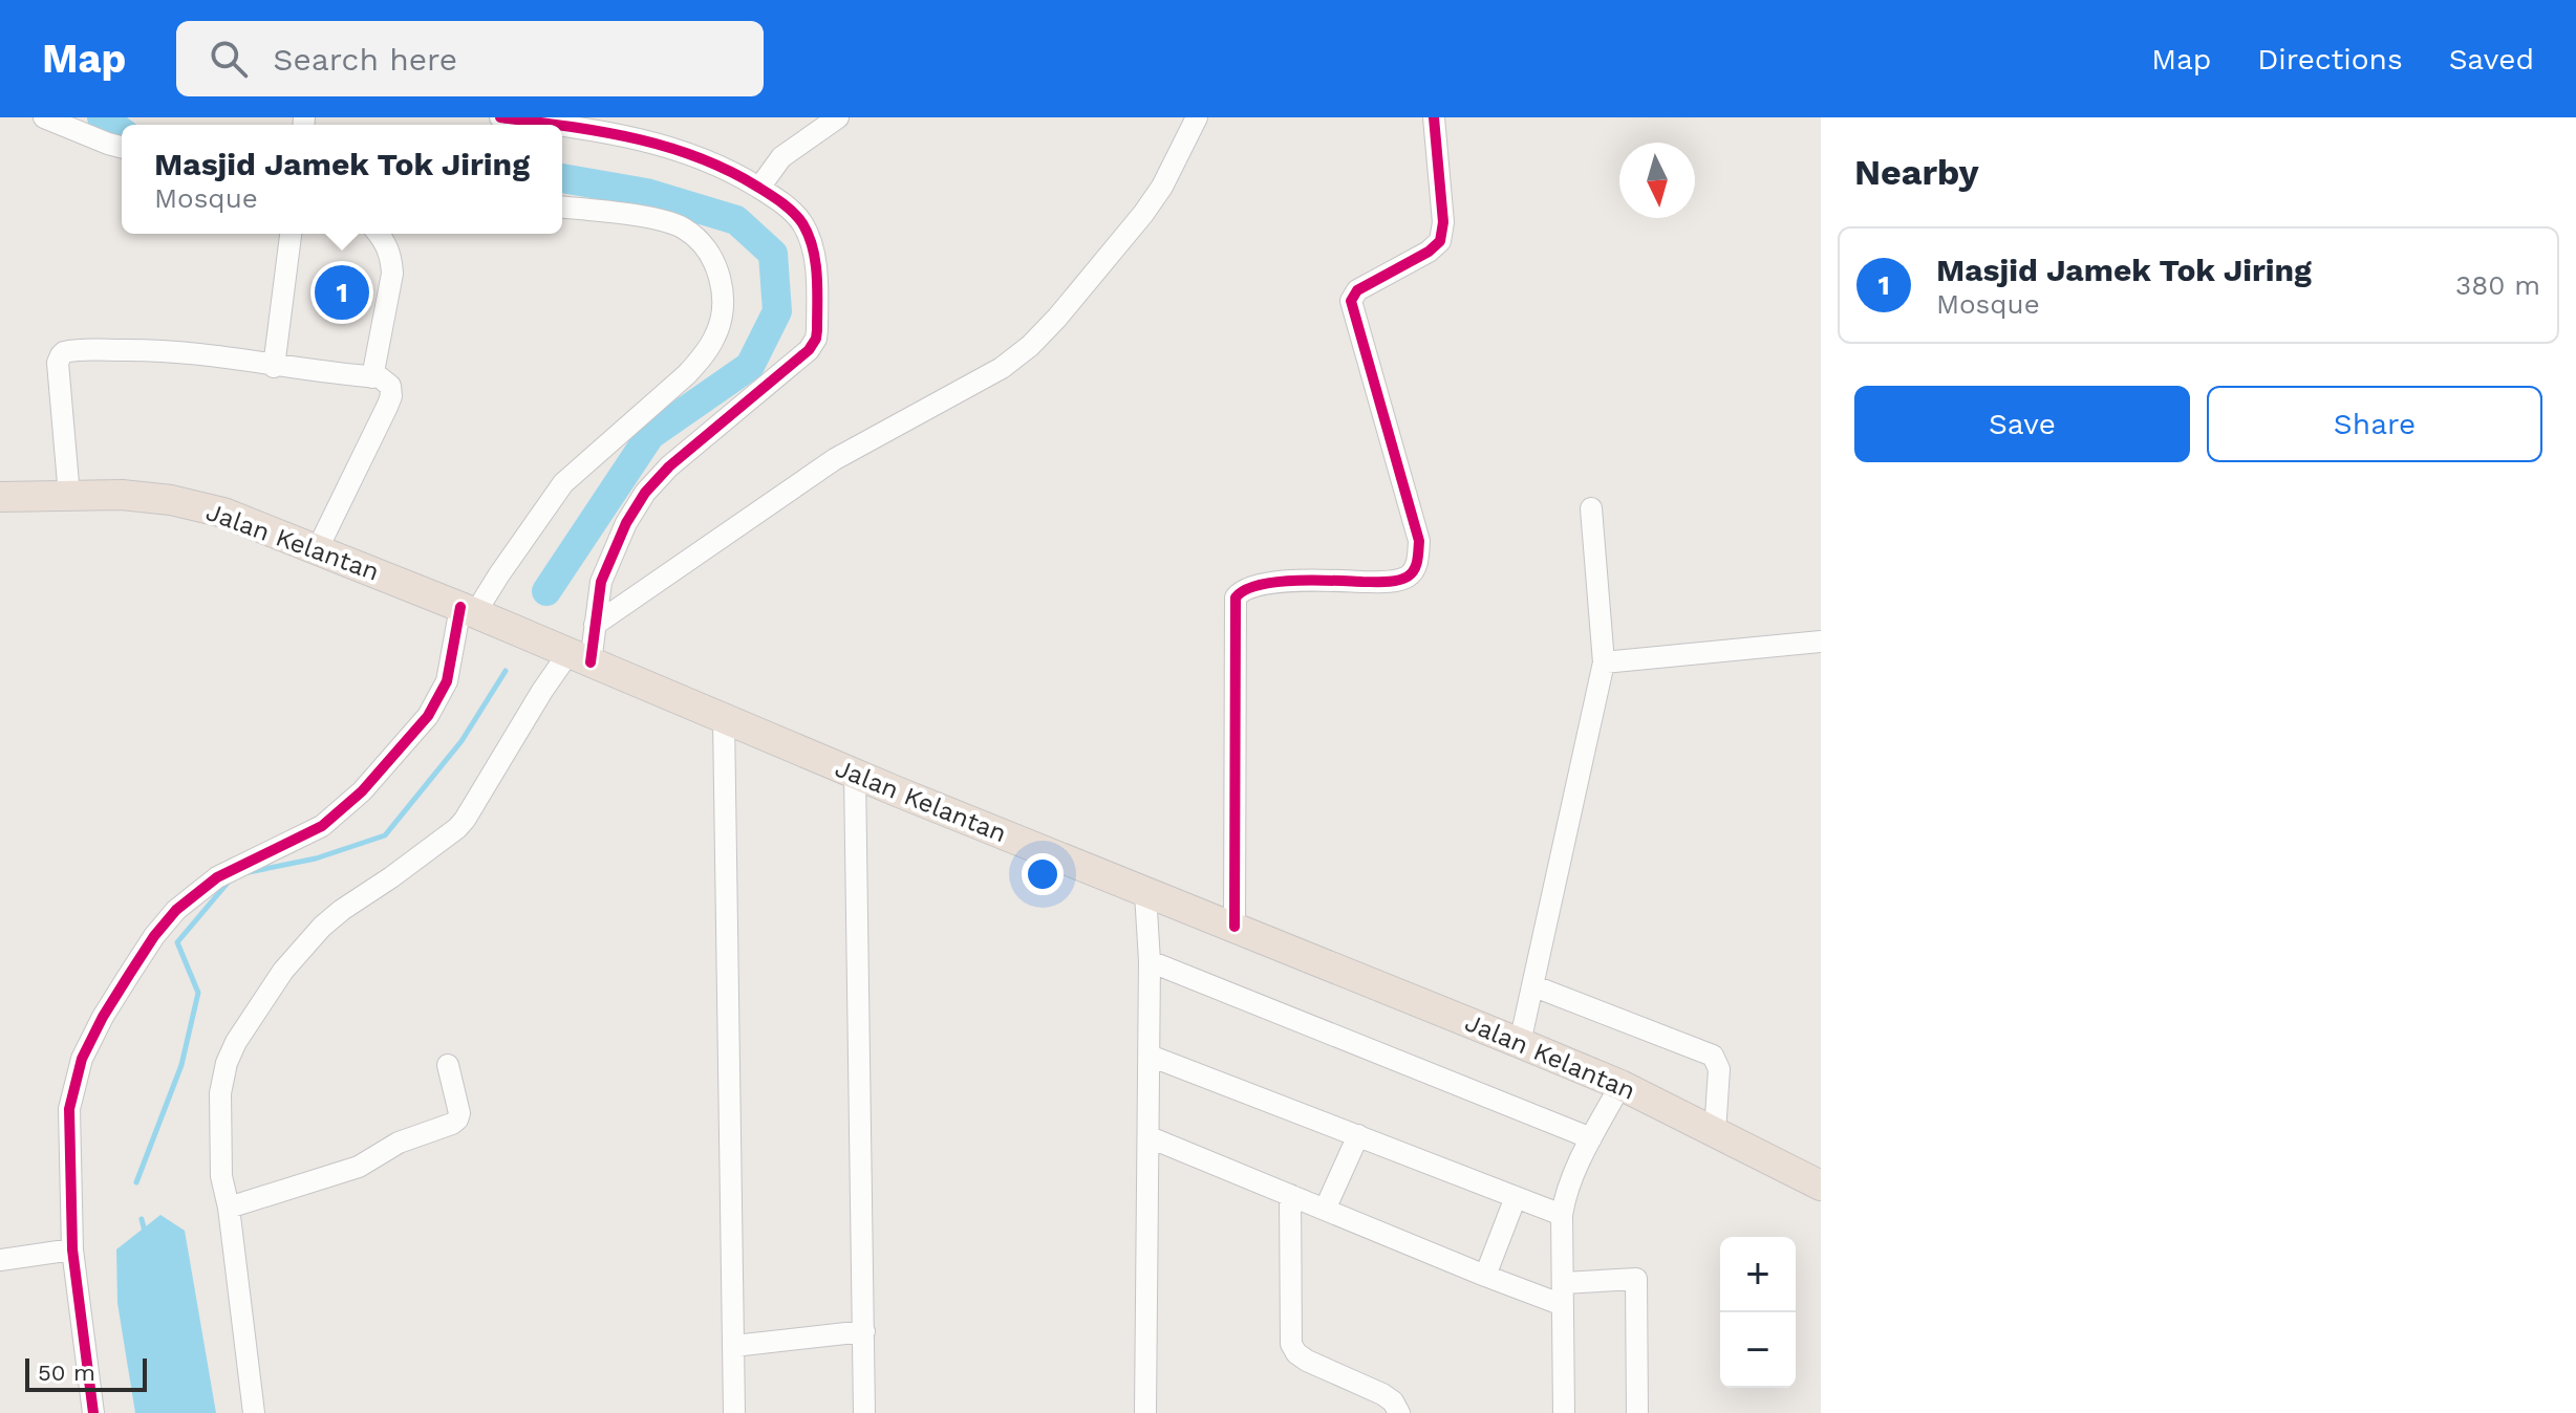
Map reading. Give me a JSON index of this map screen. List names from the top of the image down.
{
  "streets": {
    "highway": ["Jalan Kelantan"]
  },
  "scale_bar": "50 m",
  "north": "bottom",
  "page": {
    "header": "Map",
    "search": "Search here",
    "nav": ["Map", "Directions", "Saved"],
    "heading": "Nearby",
    "popup": ["Masjid Jamek Tok Jiring", "Mosque"],
    "list": [
      {
        "mark": "1",
        "name": "Masjid Jamek Tok Jiring",
        "note": "Mosque",
        "value": "380 m"
      }
    ],
    "pins": "1",
    "buttons": ["Save", "Share"],
    "map_buttons": ["+", "−"],
    "scale": "50 m"
  }
}
